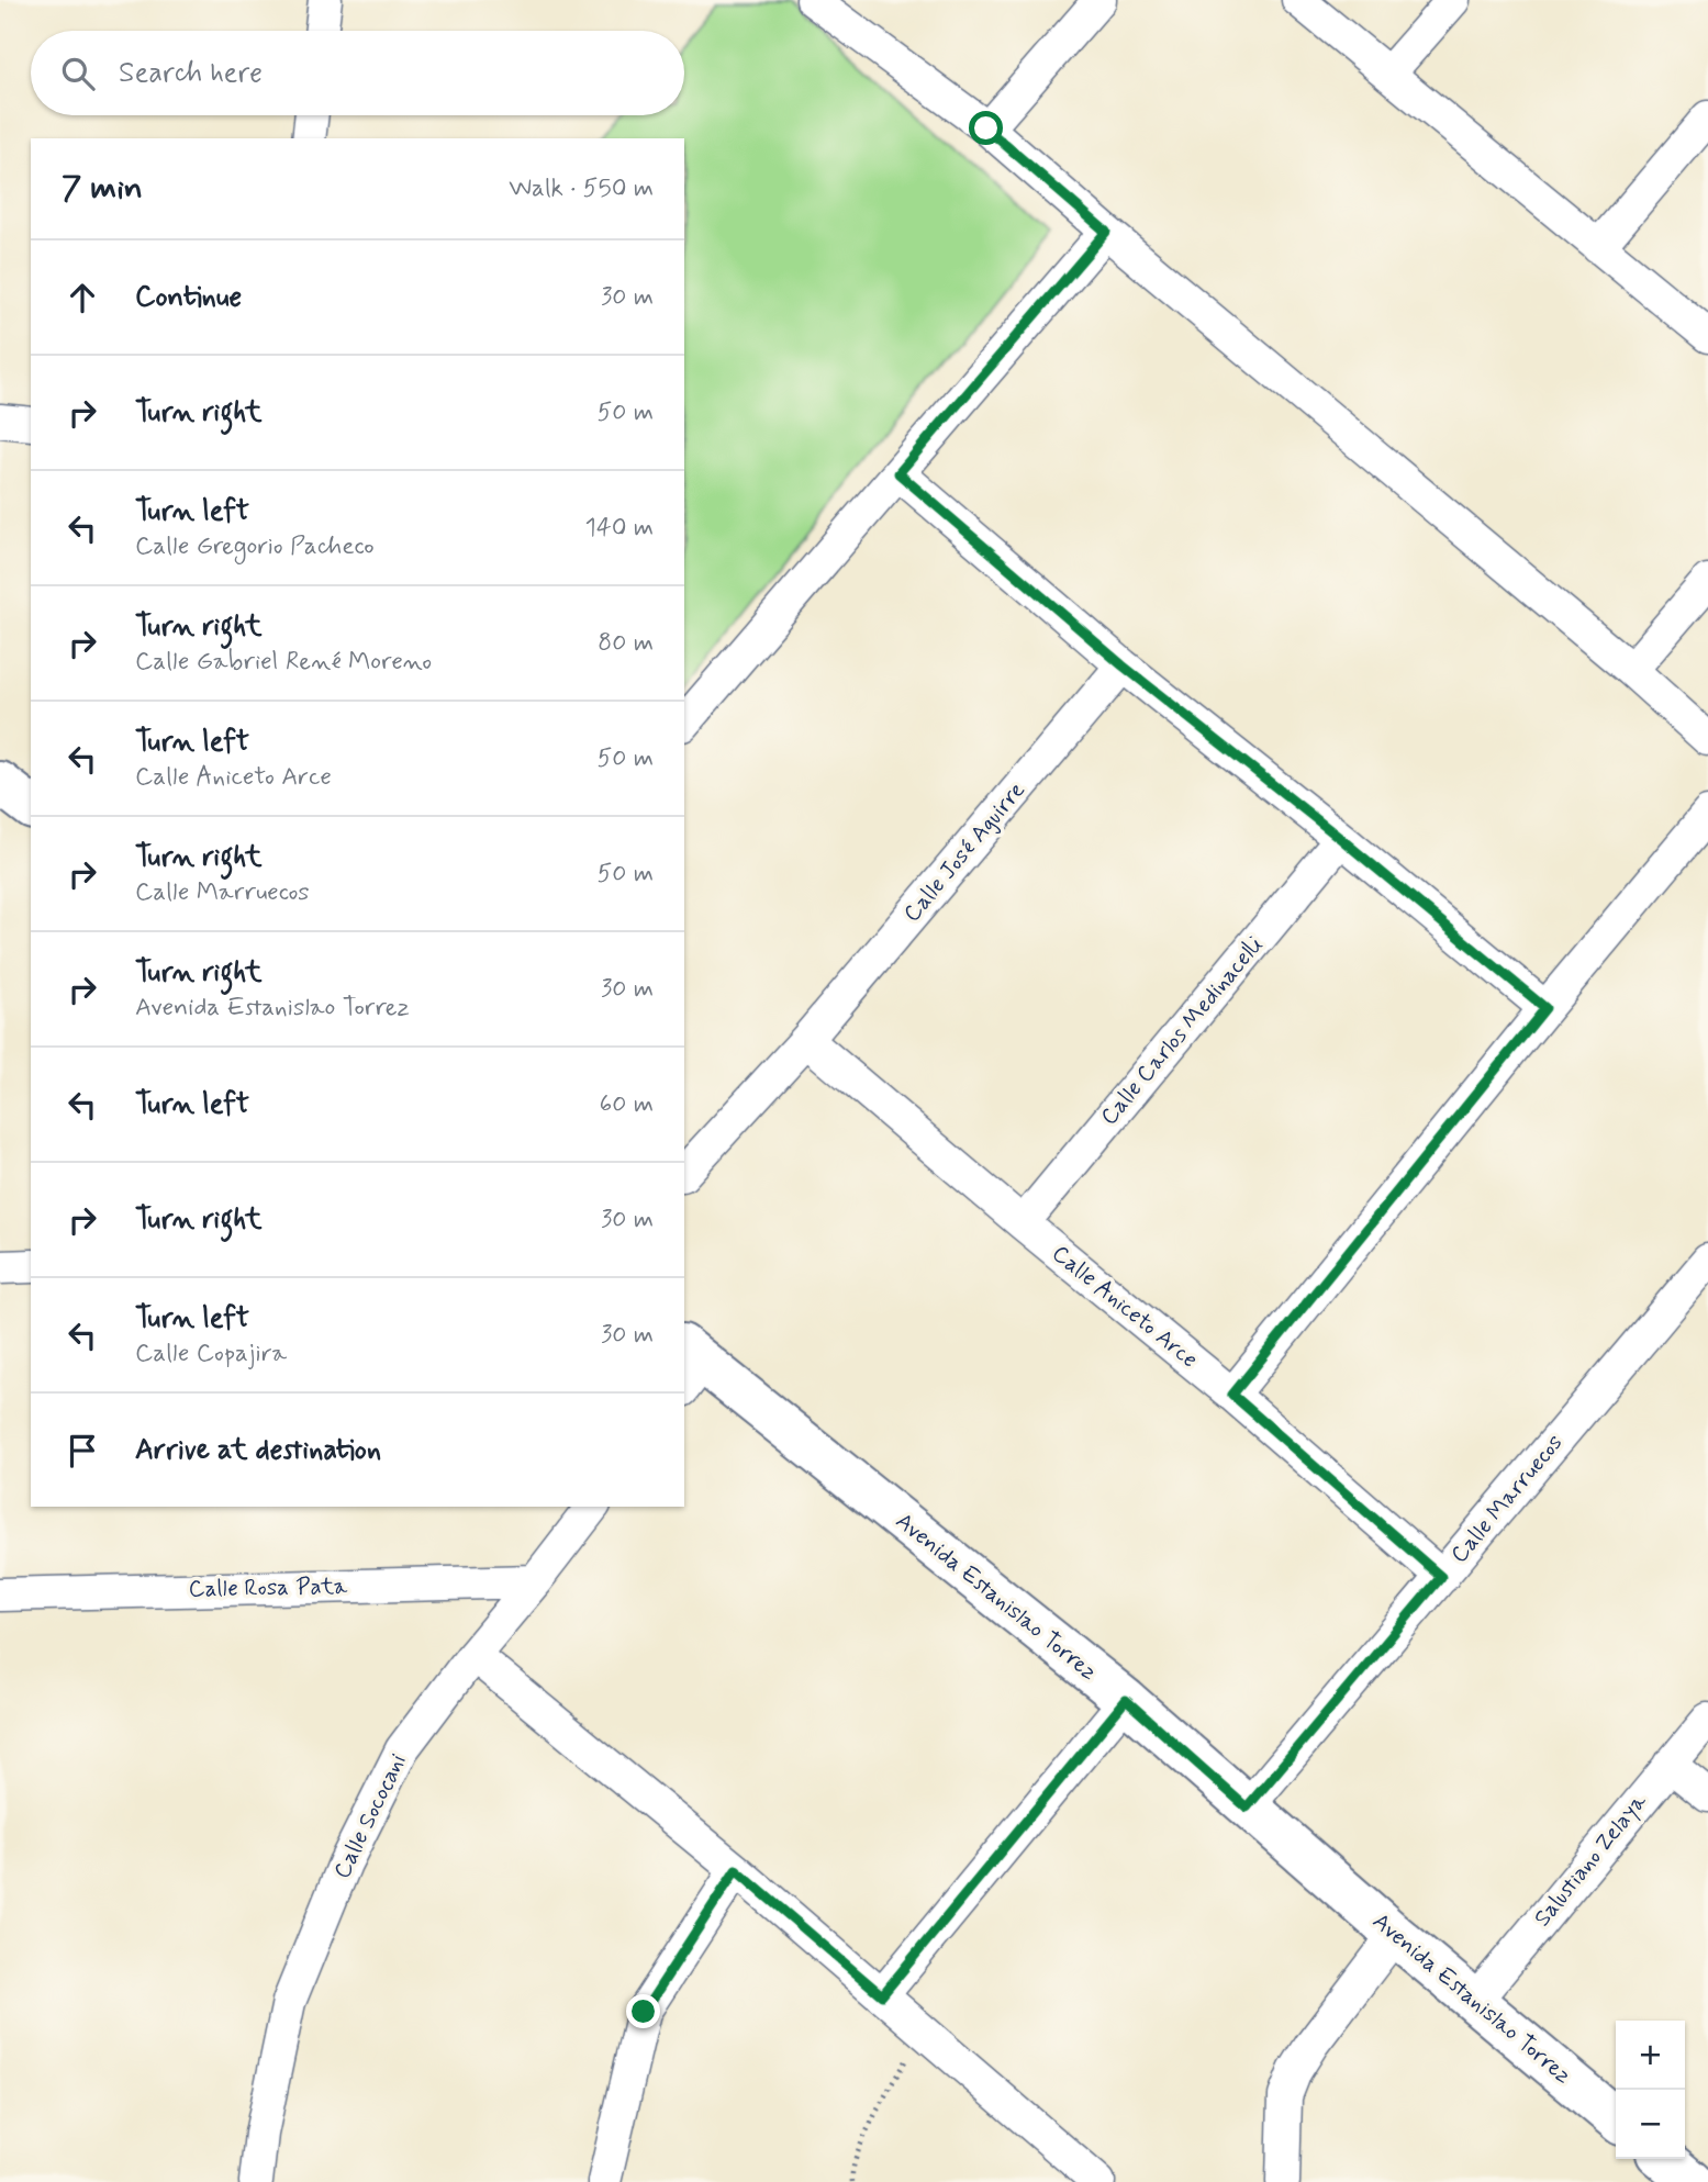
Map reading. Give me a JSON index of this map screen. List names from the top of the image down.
{
  "streets": {
    "street": [
      "Calle José Aguirre",
      "Calle Carlos Medinacelli",
      "Calle Aniceto Arce",
      "Calle Marruecos",
      "Calle Rosa Pata",
      "Avenida Estanislao Torrez",
      "Calle Sococani",
      "Salustiano Zelaya"
    ]
  },
  "crossings": [
    ["Calle José Aguirre", "Calle Aniceto Arce"],
    ["Calle Carlos Medinacelli", "Calle Aniceto Arce"],
    ["Calle Aniceto Arce", "Calle Marruecos"],
    ["Calle Marruecos", "Avenida Estanislao Torrez"],
    ["Calle Rosa Pata", "Calle Sococani"],
    ["Avenida Estanislao Torrez", "Salustiano Zelaya"]
  ],
  "page": {
    "search": "Search here",
    "heading": ["7 min", "Walk · 550 m"],
    "list": [
      ["Continue", "30 m"],
      ["Turn right", "50 m"],
      ["Turn left", "Calle Gregorio Pacheco", "140 m"],
      ["Turn right", "Calle Gabriel René Moreno", "80 m"],
      ["Turn left", "Calle Aniceto Arce", "50 m"],
      ["Turn right", "Calle Marruecos", "50 m"],
      ["Turn right", "Avenida Estanislao Torrez", "30 m"],
      ["Turn left", "60 m"],
      ["Turn right", "30 m"],
      ["Turn left", "Calle Copajira", "30 m"],
      "Arrive at destination"
    ],
    "map_buttons": ["+", "−"]
  }
}
